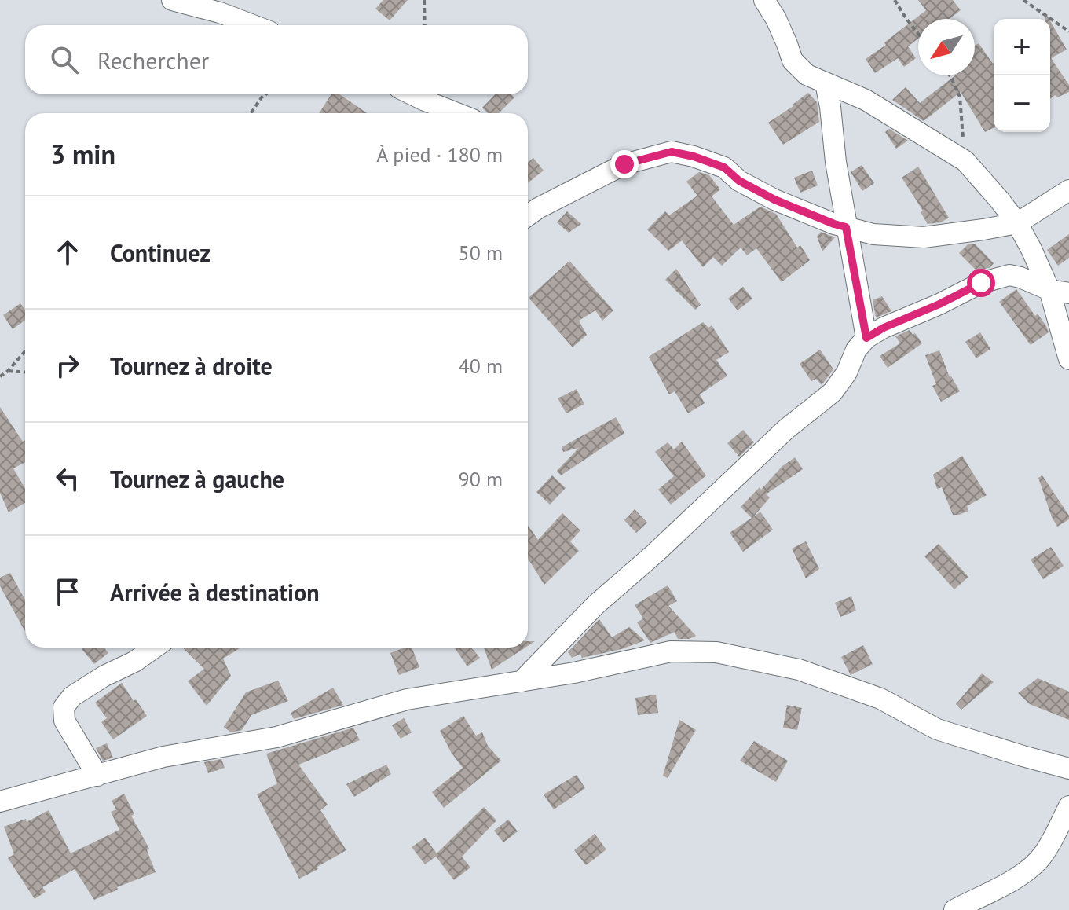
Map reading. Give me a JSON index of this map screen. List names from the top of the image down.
{
  "north": "bottom left",
  "page": {
    "map_buttons": ["+", "−"],
    "search": "Rechercher",
    "heading": ["3 min", "À pied · 180 m"],
    "list": [
      ["Continuez", "50 m"],
      ["Tournez à droite", "40 m"],
      ["Tournez à gauche", "90 m"],
      "Arrivée à destination"
    ]
  }
}
